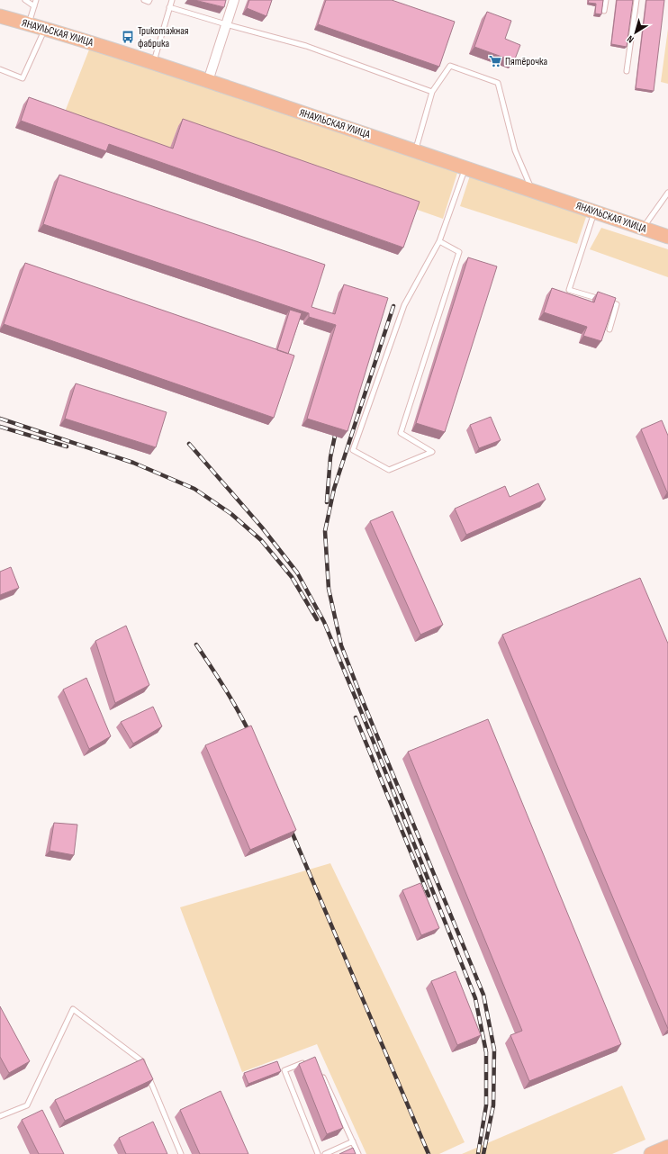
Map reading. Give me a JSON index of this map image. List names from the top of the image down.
{
  "streets": {
    "main road": ["ЯНАУЛЬСКАЯ УЛИЦА"]
  },
  "places": {
    "bus stop": ["Трикотажная фабрика"],
    "supermarket": ["Пятёрочка"]
  },
  "north": "bottom left"
}
